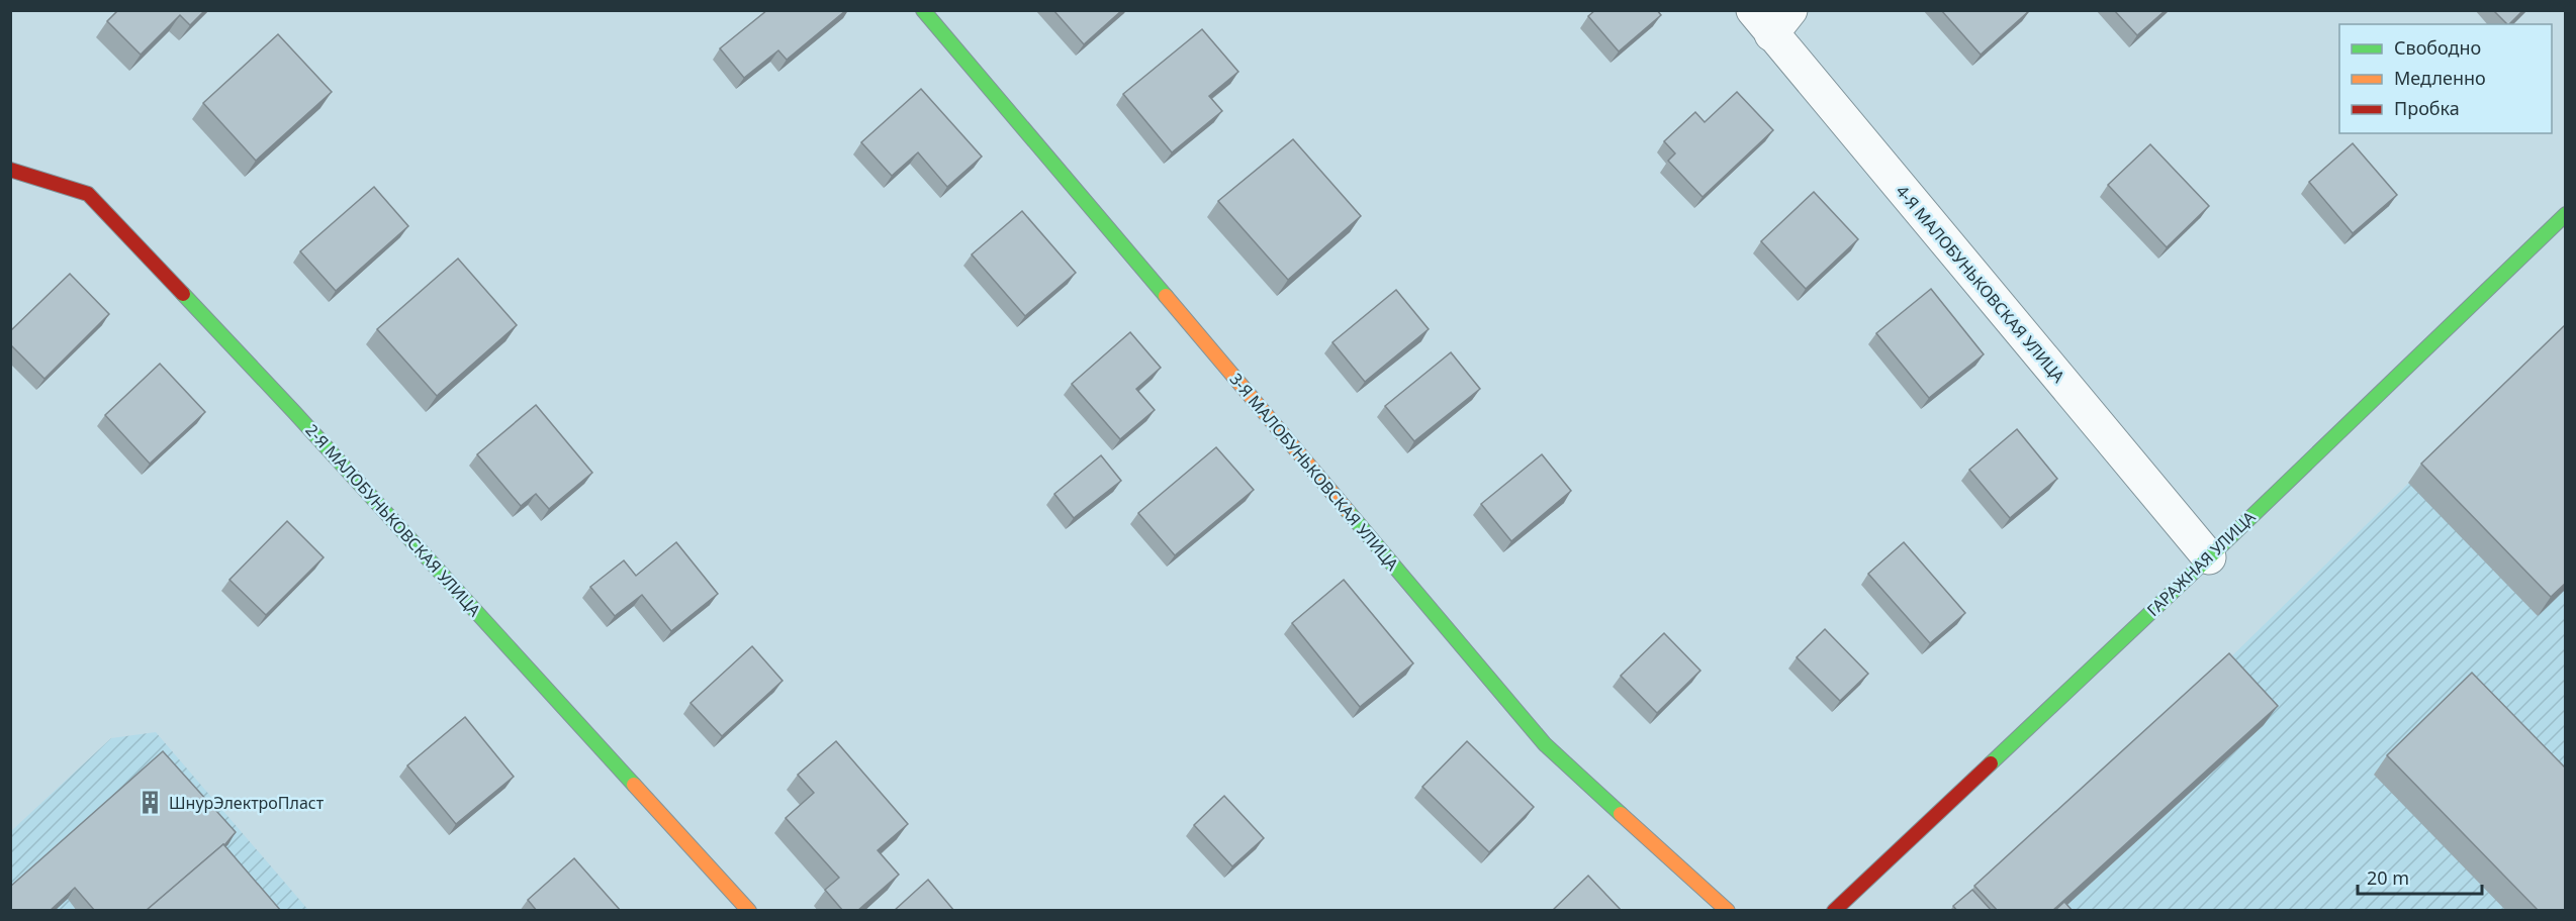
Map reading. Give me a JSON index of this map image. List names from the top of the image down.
{
  "streets": {
    "street": [
      "4-Я МАЛОБУНЬКОВСКАЯ УЛИЦА",
      "3-Я МАЛОБУНЬКОВСКАЯ УЛИЦА",
      "2-Я МАЛОБУНЬКОВСКАЯ УЛИЦА",
      "ГАРАЖНАЯ УЛИЦА"
    ]
  },
  "crossings": [
    ["4-Я МАЛОБУНЬКОВСКАЯ УЛИЦА", "ГАРАЖНАЯ УЛИЦА"]
  ],
  "places": {
    "building": ["ШнурЭлектроПласт"]
  },
  "legend": ["Свободно", "Медленно", "Пробка"],
  "scale_bar": "20 m"
}
